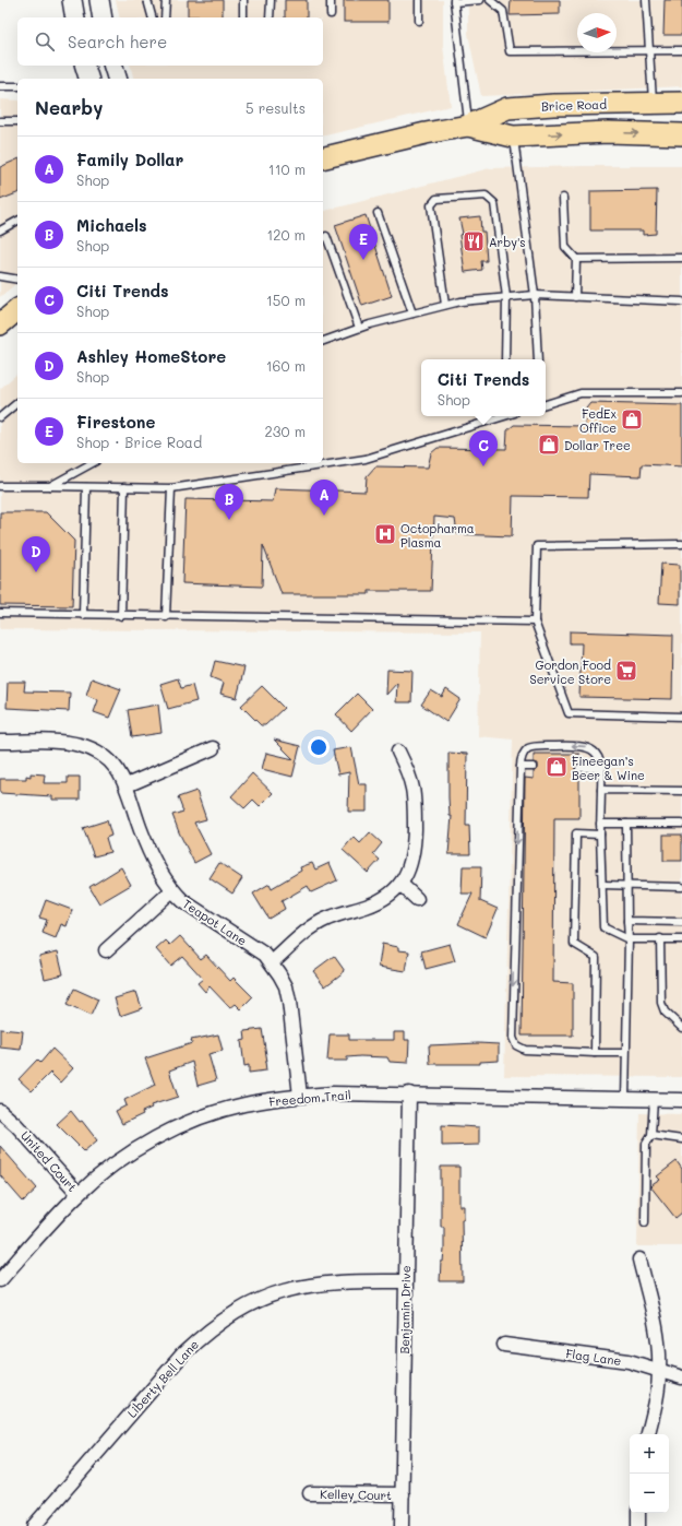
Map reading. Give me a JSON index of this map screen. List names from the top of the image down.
{
  "streets": {
    "main road": ["Brice Road"],
    "street": [
      "Teapot Lane",
      "Freedom Trail",
      "United Court",
      "Benjamin Drive",
      "Flag Lane",
      "Liberty Bell Lane",
      "Kelley Court"
    ]
  },
  "crossings": [
    ["Teapot Lane", "Freedom Trail"],
    ["Freedom Trail", "United Court"],
    ["Freedom Trail", "Benjamin Drive"],
    ["Benjamin Drive", "Liberty Bell Lane"],
    ["Benjamin Drive", "Kelley Court"]
  ],
  "places": {
    "restaurant": ["Arby's"],
    "shop": ["FedEx Office", "Dollar Tree", "Fineegan’s Beer & Wine"],
    "hospital": ["Octopharma Plasma"],
    "supermarket": ["Gordon Food Service Store"]
  },
  "north": "right",
  "page": {
    "search": "Search here",
    "heading": ["Nearby", "5 results"],
    "list": [
      {
        "mark": "A",
        "name": "Family Dollar",
        "note": "Shop",
        "value": "110 m"
      },
      {
        "mark": "B",
        "name": "Michaels",
        "note": "Shop",
        "value": "120 m"
      },
      {
        "mark": "C",
        "name": "Citi Trends",
        "note": "Shop",
        "value": "150 m"
      },
      {
        "mark": "D",
        "name": "Ashley HomeStore",
        "note": "Shop",
        "value": "160 m"
      },
      {
        "mark": "E",
        "name": "Firestone",
        "note": "Shop · Brice Road",
        "value": "230 m"
      }
    ],
    "pins": [
      "E",
      "C",
      "A",
      "B",
      "D"
    ],
    "popup": ["Citi Trends", "Shop"],
    "map_buttons": ["+", "−"]
  }
}
